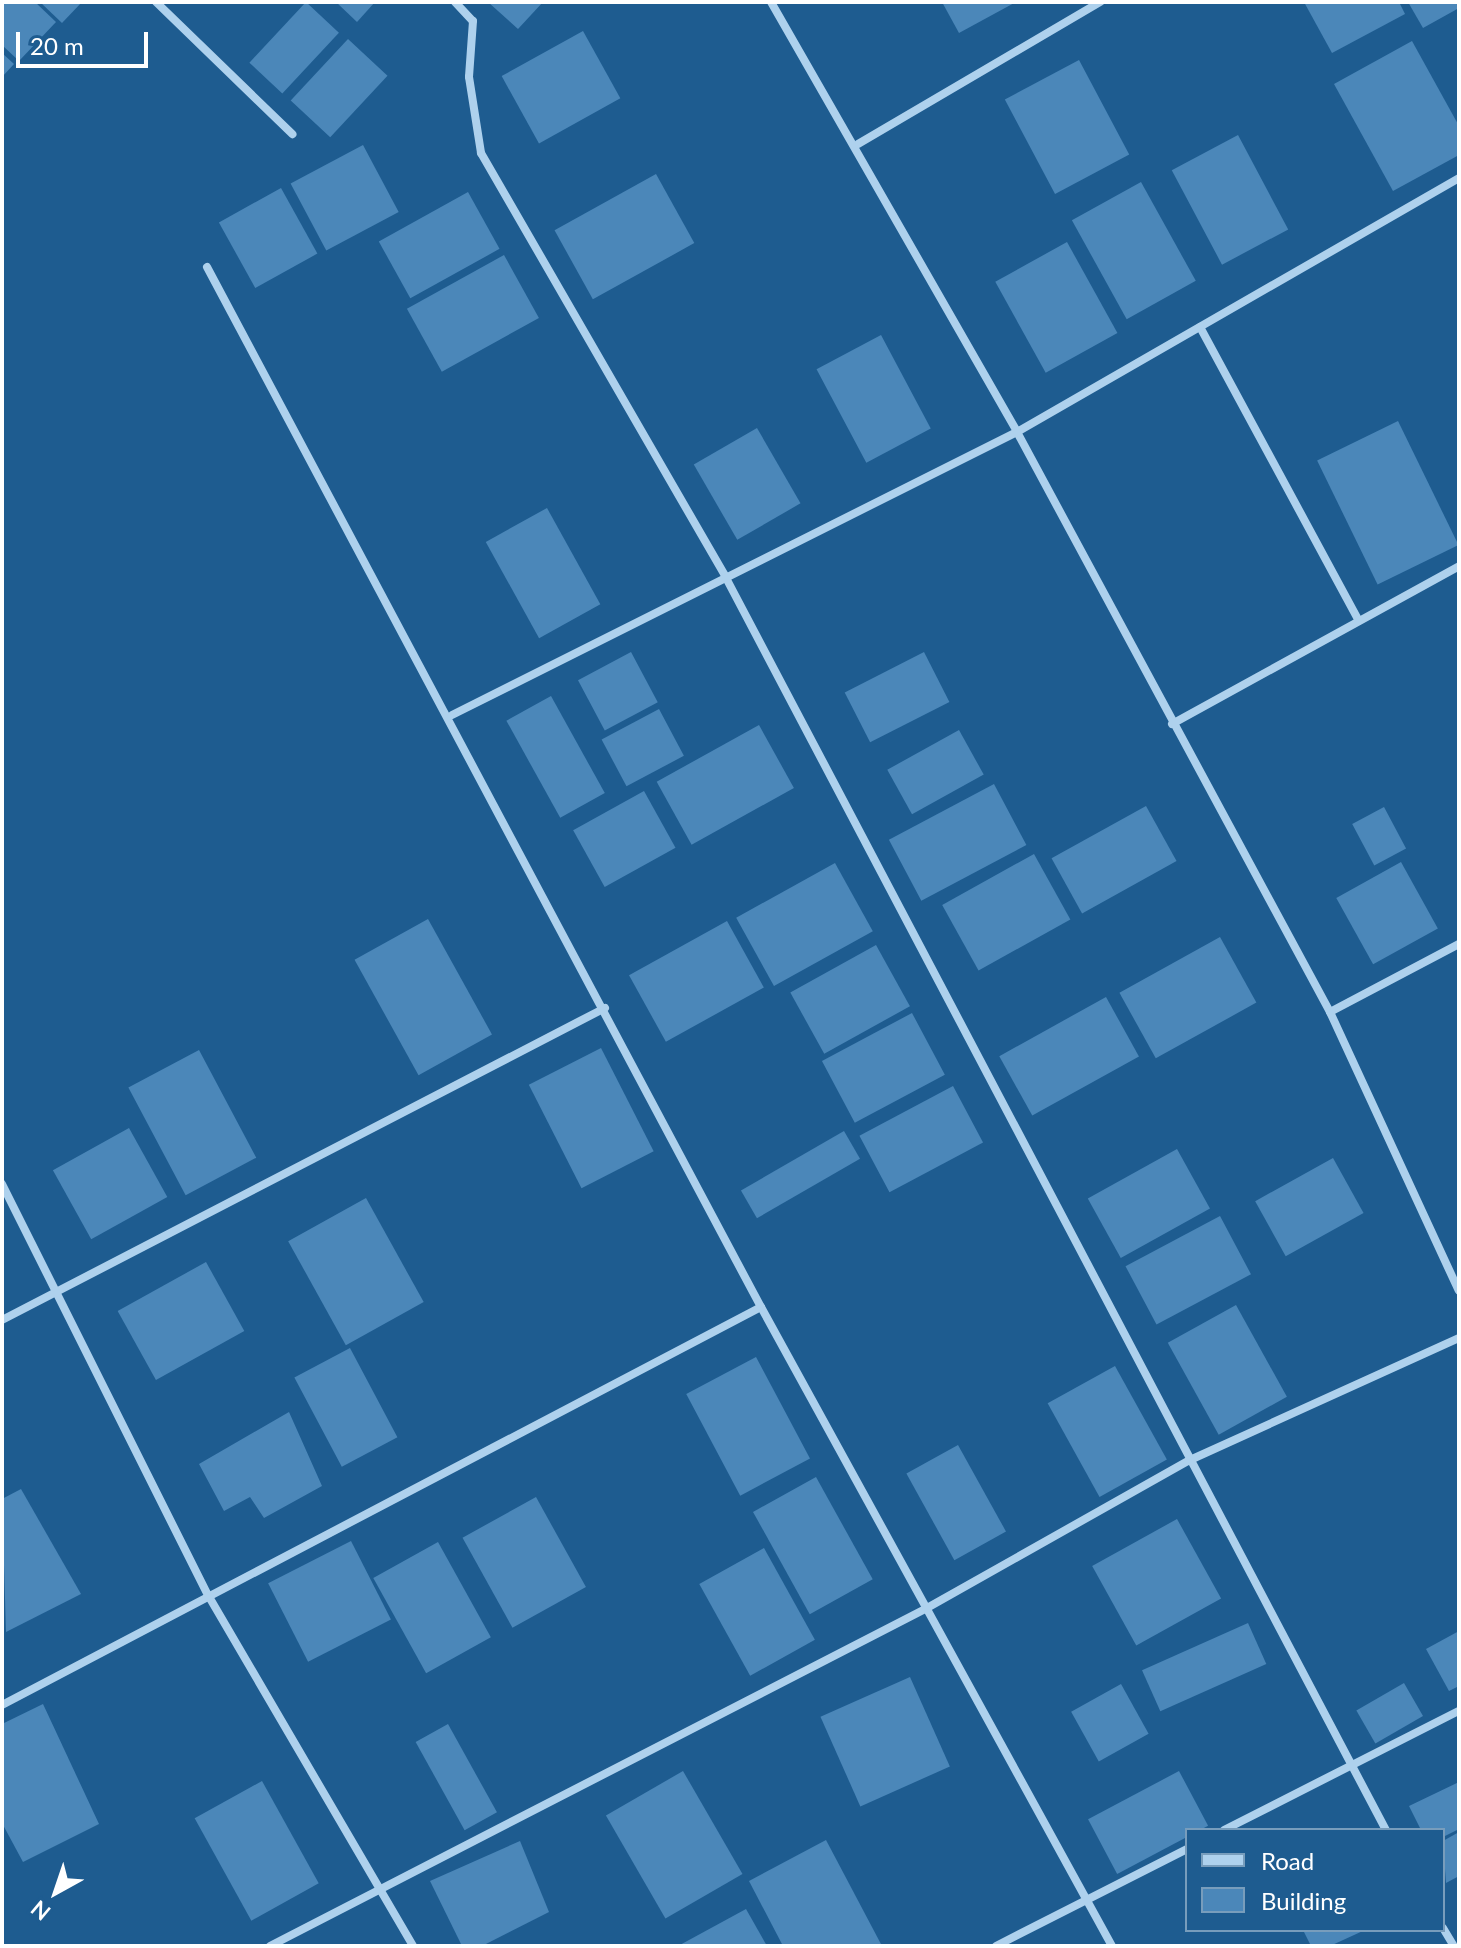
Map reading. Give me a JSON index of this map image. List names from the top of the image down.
{
  "legend": ["Road", "Building"],
  "scale_bar": "20 m",
  "north": "bottom left"
}
